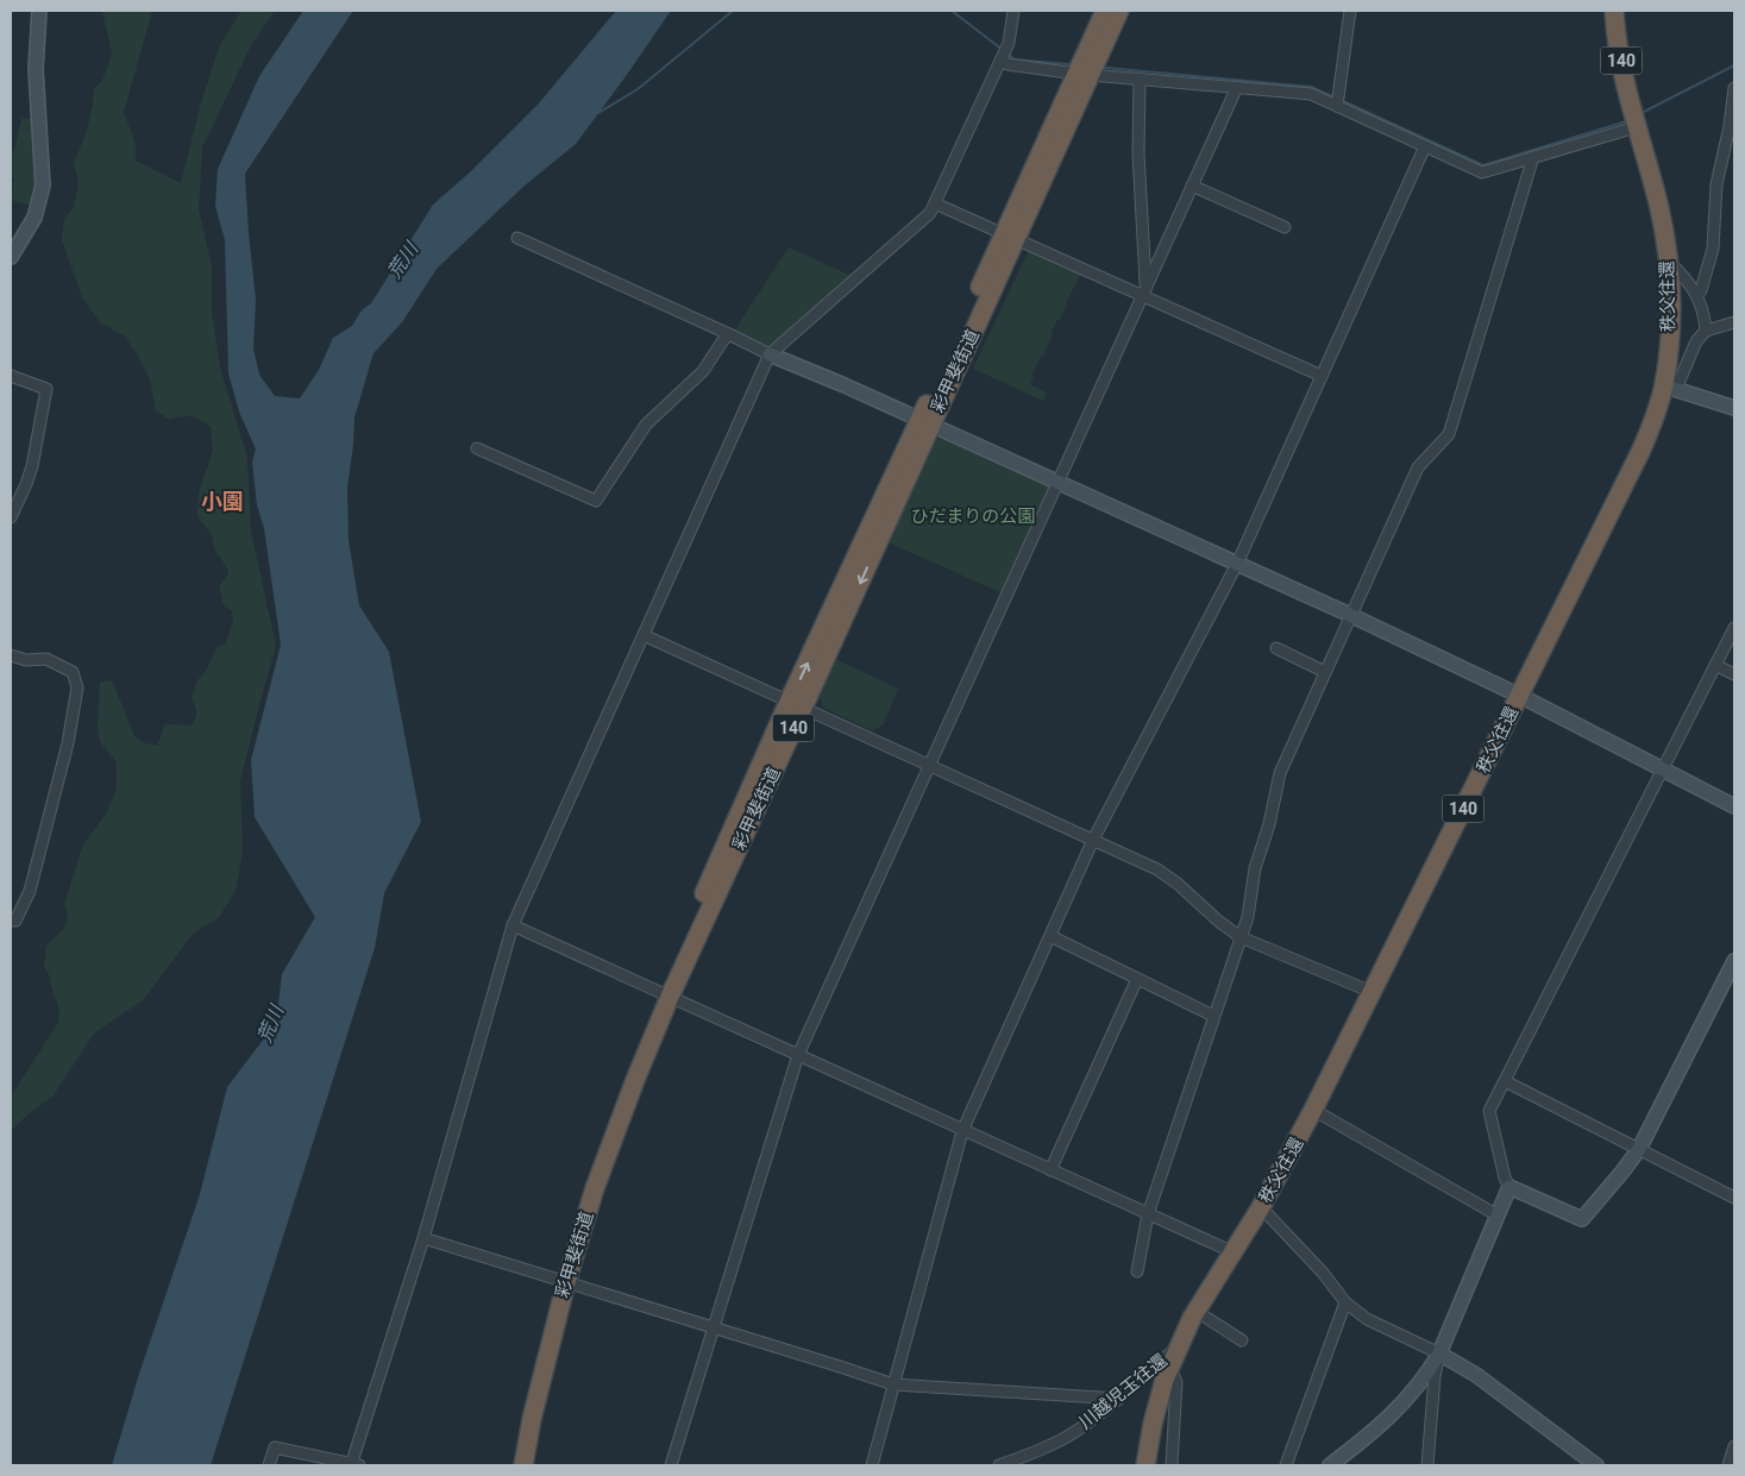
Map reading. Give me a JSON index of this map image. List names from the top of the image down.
{
  "streets": {
    "highway": ["140", "秩父往還", "彩甲斐街道"],
    "street": ["川越児玉往還"]
  },
  "crossings": [
    ["秩父往還", "川越児玉往還"]
  ],
  "districts": ["小園"],
  "water": ["荒川"],
  "parks": ["ひだまりの公園"]
}
